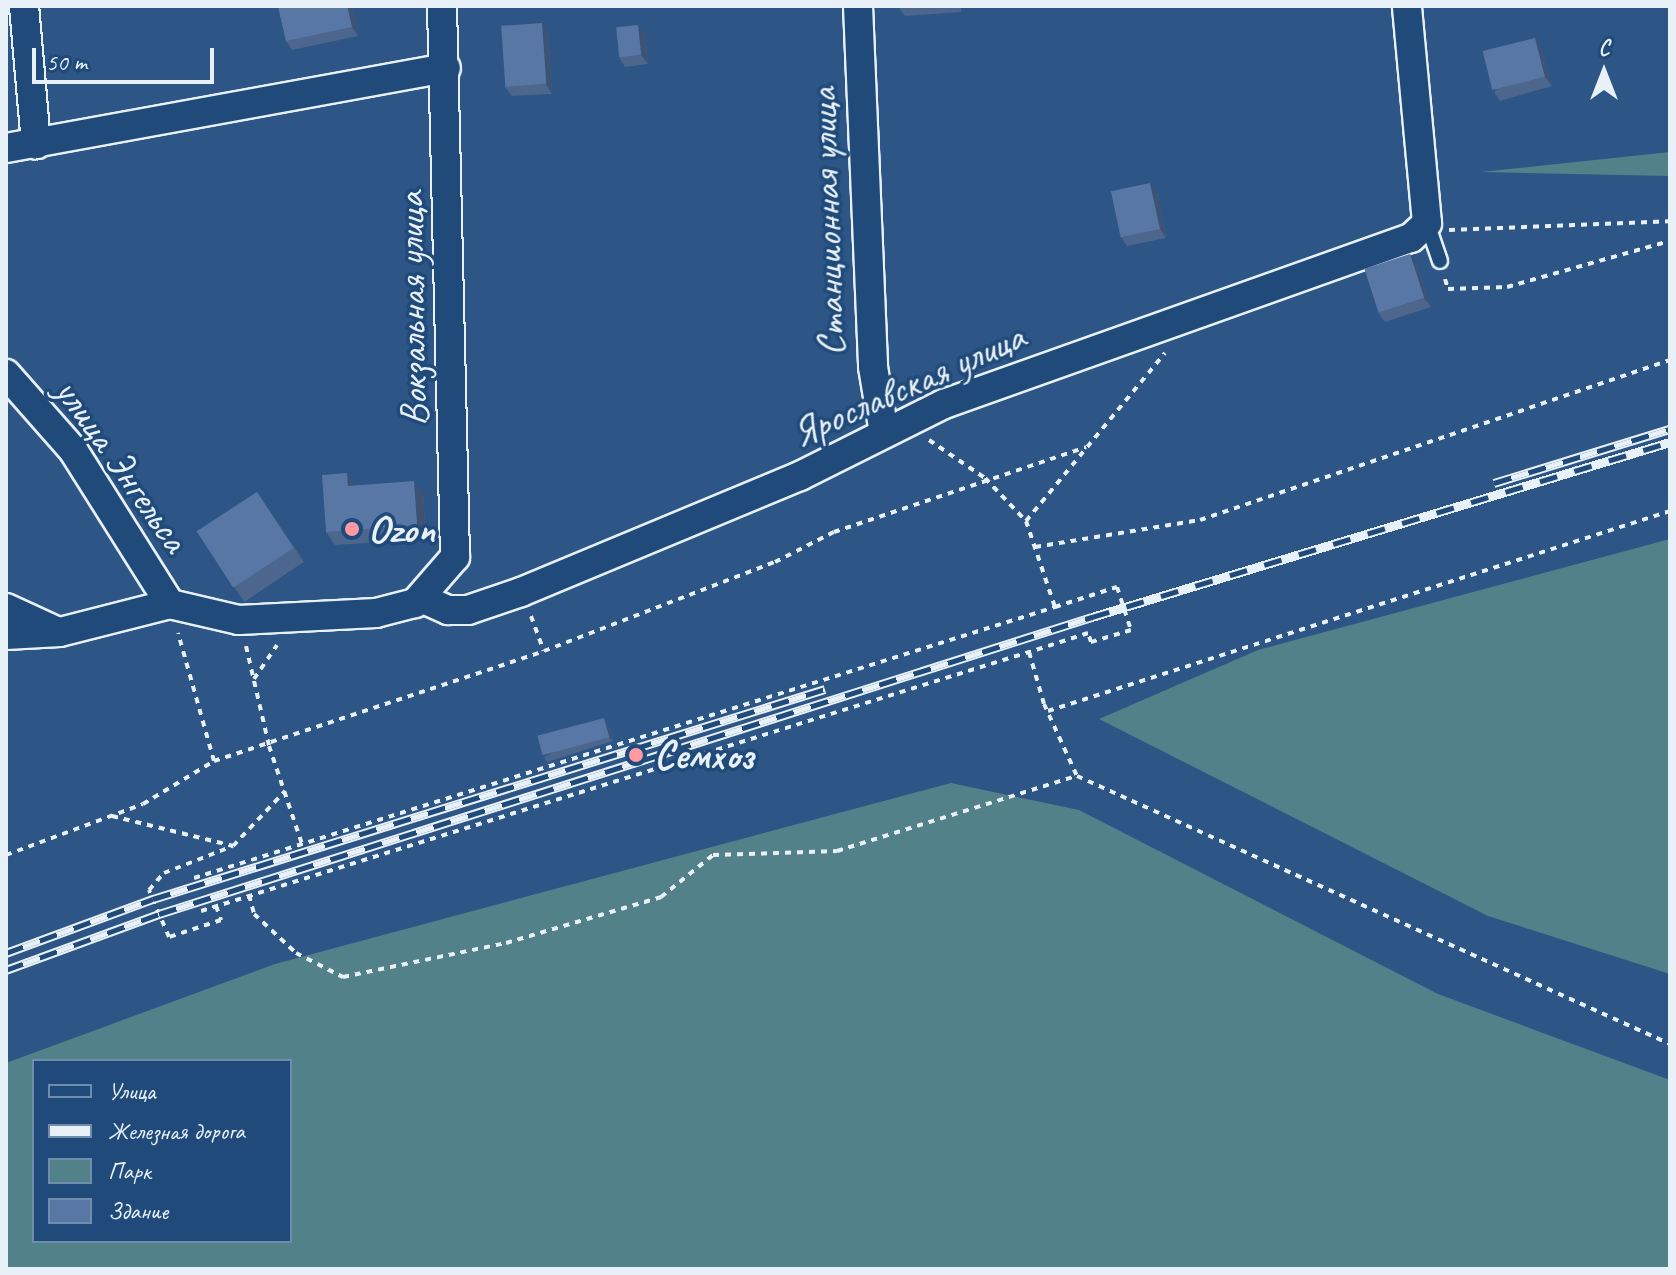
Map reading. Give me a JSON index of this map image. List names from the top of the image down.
{
  "streets": {
    "street": [
      "Станционная улица",
      "Вокзальная улица",
      "Ярославская улица",
      "улица Энгельса"
    ]
  },
  "crossings": [
    ["Станционная улица", "Ярославская улица"],
    ["Вокзальная улица", "Ярославская улица"]
  ],
  "places": ["Ozon", "Семхоз"],
  "legend": [
    "Улица",
    "Железная дорога",
    "Парк",
    "Здание"
  ],
  "scale_bar": "50 m",
  "north": "top"
}
